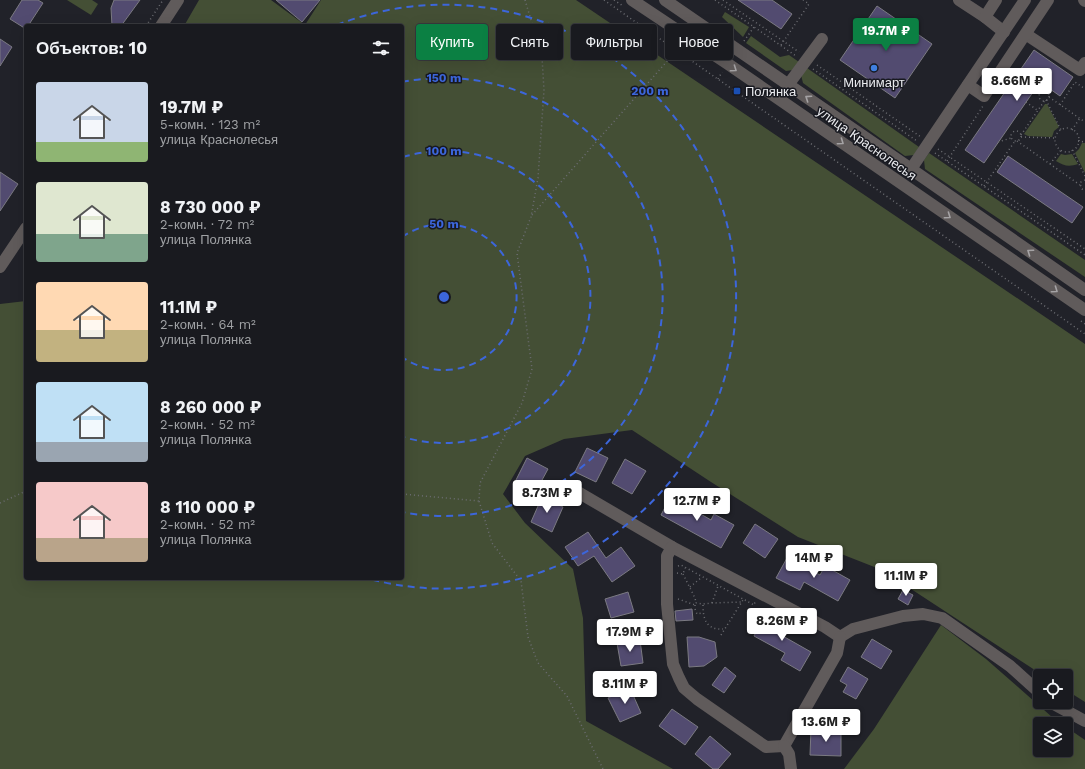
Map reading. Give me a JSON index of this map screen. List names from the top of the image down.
{
  "streets": {
    "street": ["улица Краснолесья"]
  },
  "places": {
    "other": ["Минимарт"],
    "transit": ["Полянка"]
  },
  "page": {
    "price": [
      "19.7M ₽",
      "8.66M ₽",
      "8.73M ₽",
      "12.7M ₽",
      "14M ₽",
      "11.1M ₽",
      "8.26M ₽",
      "17.9M ₽",
      "8.11M ₽",
      "13.6M ₽"
    ],
    "chip": [
      "Купить",
      "Снять",
      "Фильтры",
      "Новое"
    ],
    "heading": "Объектов: 10",
    "list": [
      {
        "name": "19.7M ₽",
        "note": "5-комн. · 123 m² · улица Краснолесья"
      },
      {
        "name": "8 730 000 ₽",
        "note": "2-комн. · 72 m² · улица Полянка"
      },
      {
        "name": "11.1M ₽",
        "note": "2-комн. · 64 m² · улица Полянка"
      },
      {
        "name": "8 260 000 ₽",
        "note": "2-комн. · 52 m² · улица Полянка"
      },
      {
        "name": "8 110 000 ₽",
        "note": "2-комн. · 52 m² · улица Полянка"
      }
    ]
  },
  "rings": [
    "150 m",
    "200 m",
    "100 m",
    "50 m"
  ]
}
